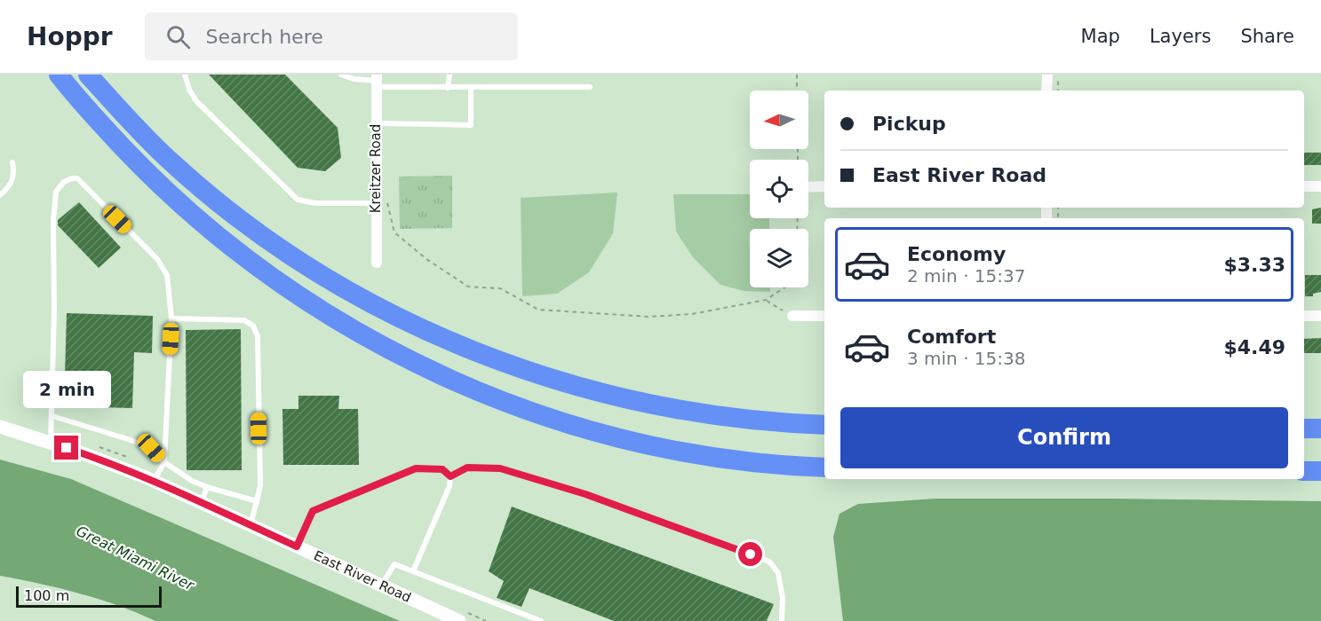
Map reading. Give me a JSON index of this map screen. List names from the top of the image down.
{
  "streets": {
    "street": ["Kreitzer Road", "East River Road"]
  },
  "water": ["Great Miami River"],
  "scale_bar": "100 m",
  "north": "left",
  "page": {
    "header": "Hoppr",
    "search": "Search here",
    "nav": ["Map", "Layers", "Share"],
    "banner": ["Pickup", "East River Road"],
    "list": [
      {
        "name": "Economy",
        "note": "2 min · 15:37",
        "value": "$3.33"
      },
      {
        "name": "Comfort",
        "note": "3 min · 15:38",
        "value": "$4.49"
      }
    ],
    "bubble": "2 min",
    "buttons": "Confirm",
    "scale": "100 m"
  }
}
